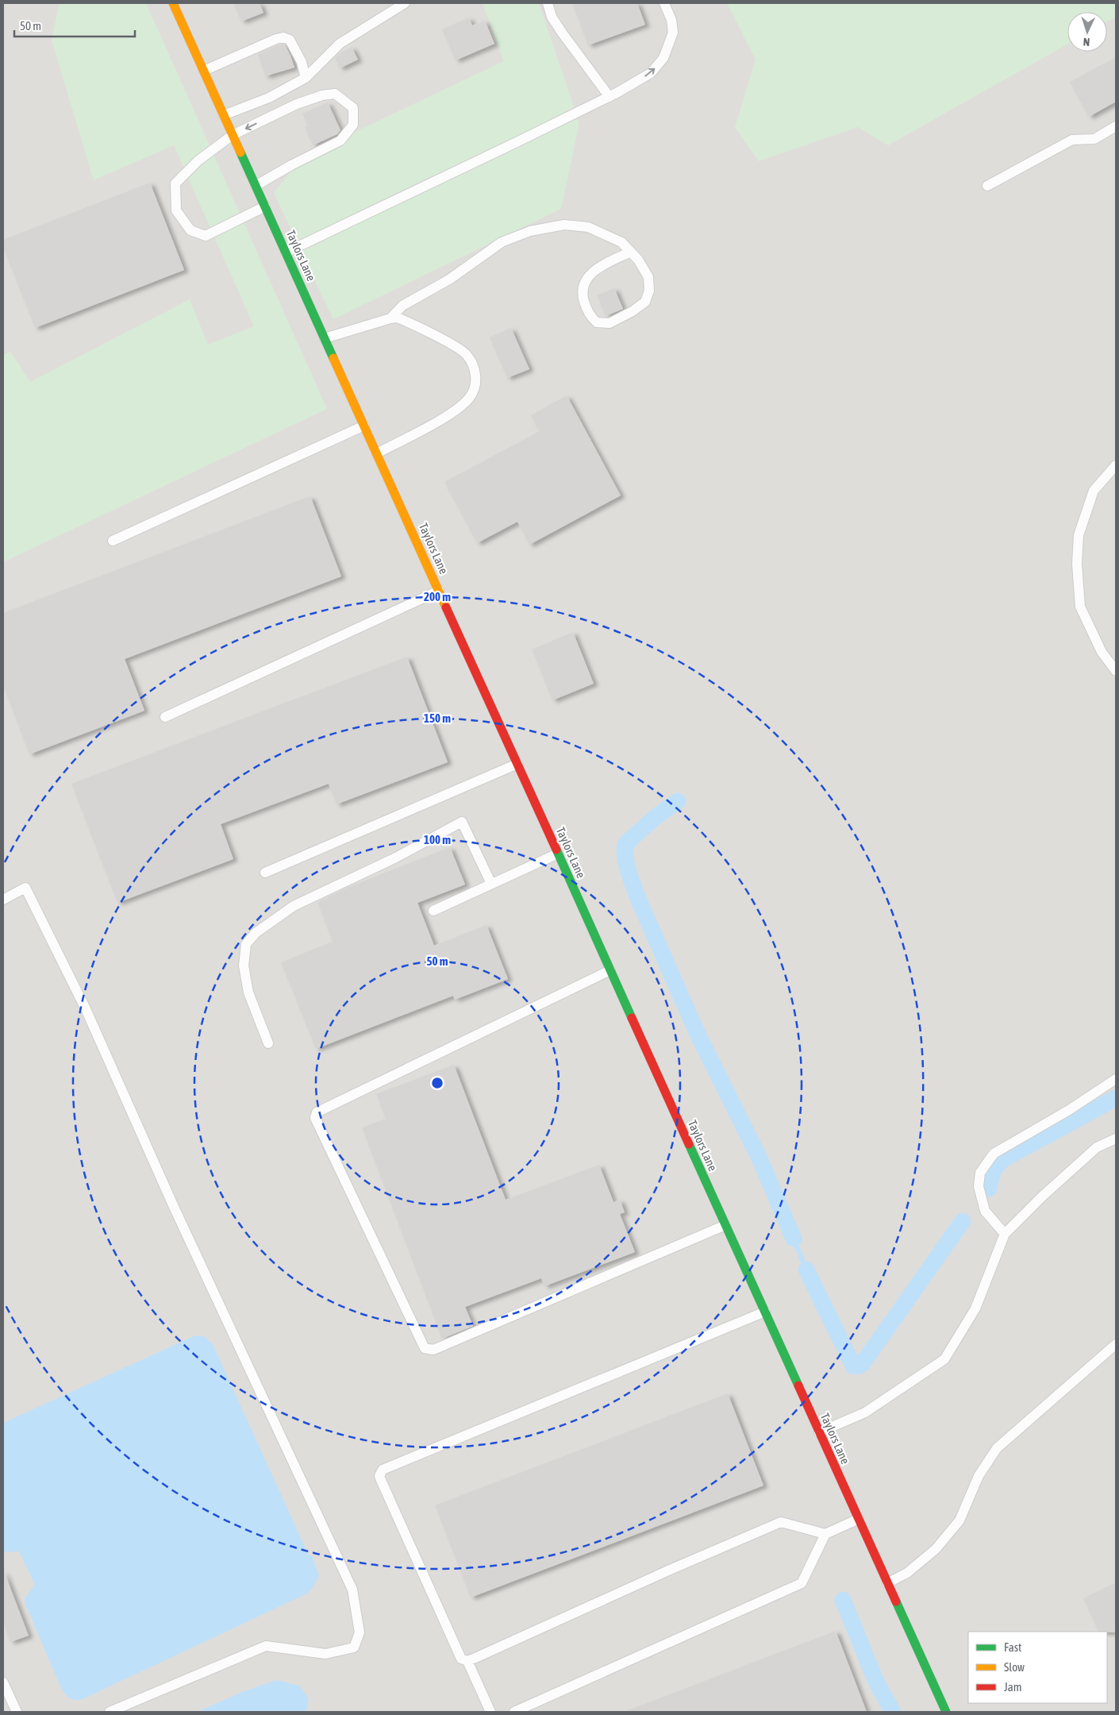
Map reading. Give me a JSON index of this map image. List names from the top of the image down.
{
  "streets": {
    "street": ["Taylors Lane"]
  },
  "legend": ["Fast", "Slow", "Jam"],
  "scale_bar": "50 m",
  "north": "bottom",
  "rings": [
    "200 m",
    "150 m",
    "100 m",
    "50 m"
  ]
}
